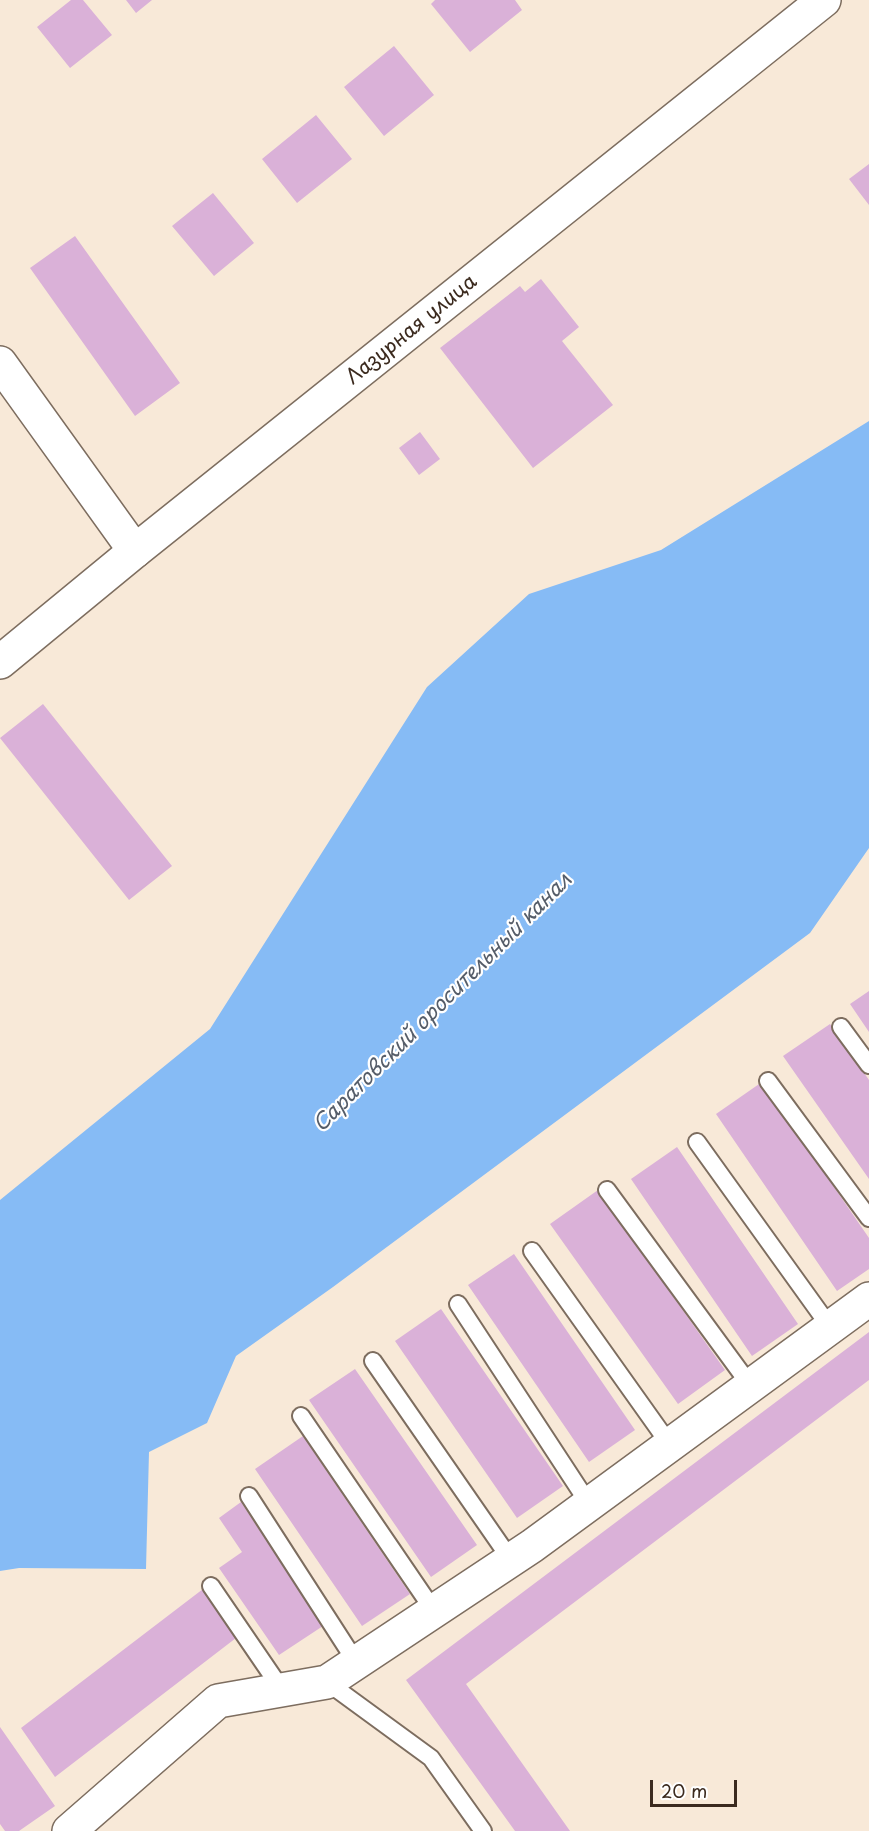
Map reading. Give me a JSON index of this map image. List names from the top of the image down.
{
  "streets": {
    "street": ["Лазурная улица"]
  },
  "water": ["Саратовский оросительный канал"],
  "scale_bar": "20 m"
}
